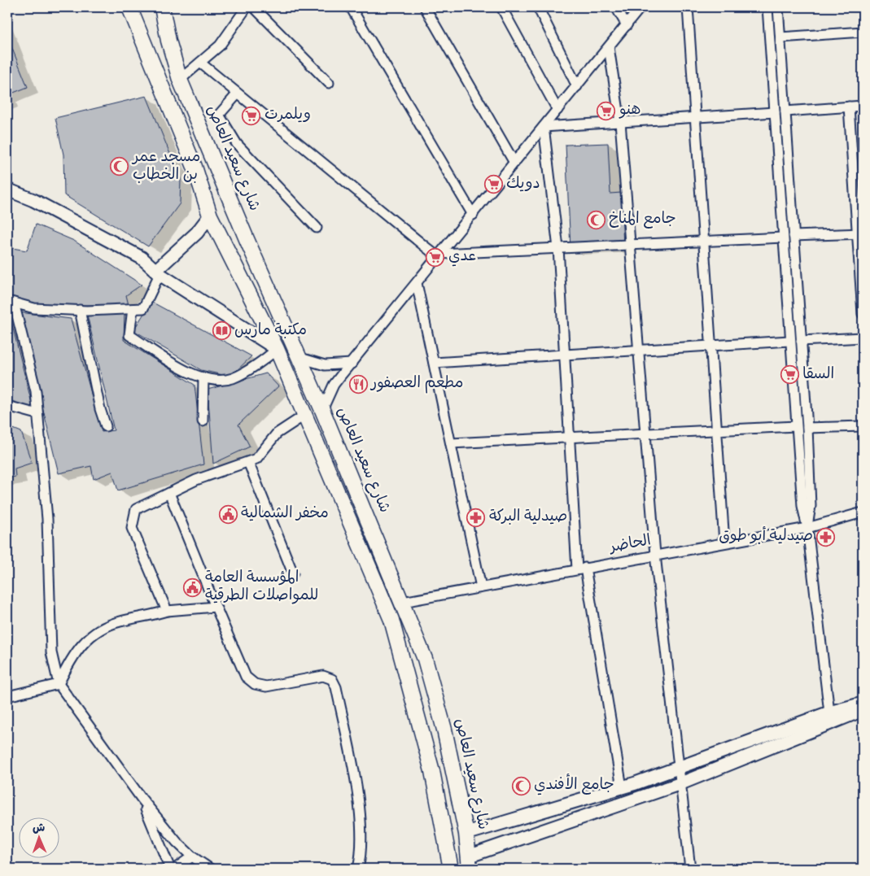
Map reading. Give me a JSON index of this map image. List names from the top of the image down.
{
  "streets": {
    "main road": ["شارع سعيد العاص"],
    "street": ["الحاضر"]
  },
  "crossings": [
    ["شارع سعيد العاص", "الحاضر"]
  ],
  "places": {
    "supermarket": [
      "هنو",
      "ويلمرت",
      "دويك",
      "عدي",
      "السقا"
    ],
    "mosque": ["مسجد عمر بن الخطاب", "جامع المناخ", "جامع الأفندي"],
    "library": ["مكتبة مارس"],
    "restaurant": ["مطعم العصفور"],
    "public building": ["مخفر الشمالية", "المؤسسة العامة للمواصلات الطرقية"],
    "pharmacy": ["صيدلية البركة", "صيدلية أبو طوق"]
  },
  "north": "top"
}
